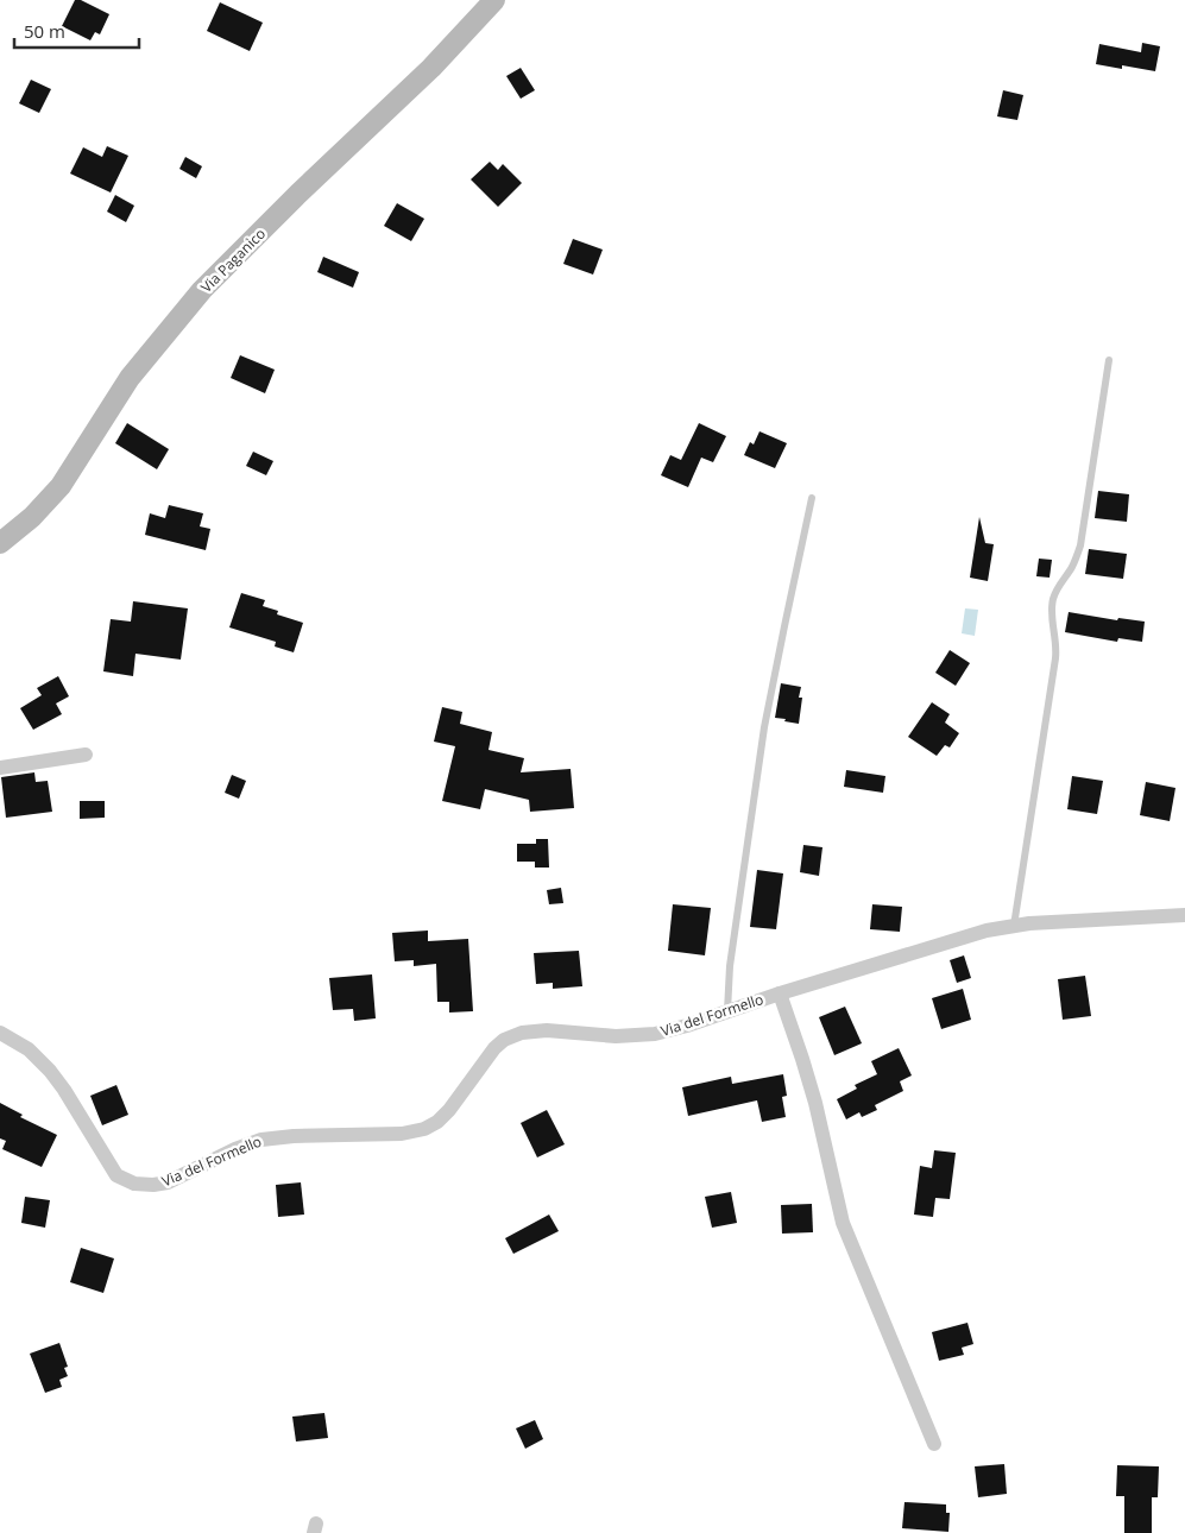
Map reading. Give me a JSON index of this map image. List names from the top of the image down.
{
  "streets": {
    "street": ["Via Paganico", "Via del Formello"]
  },
  "scale_bar": "50 m"
}
